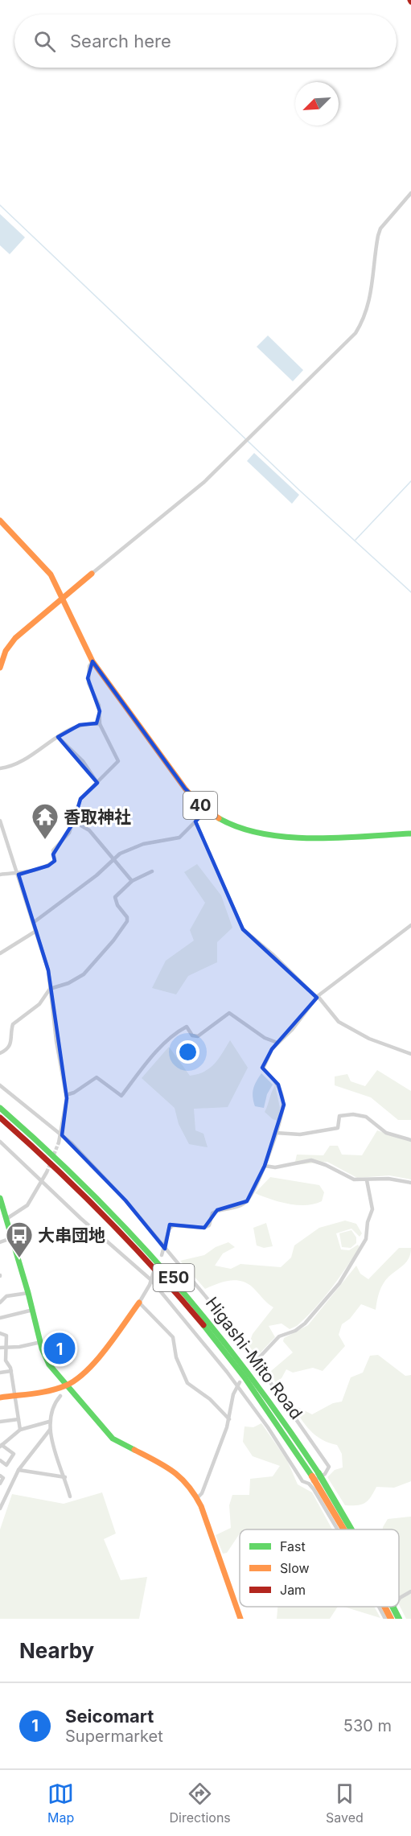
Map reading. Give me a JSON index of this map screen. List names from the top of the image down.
{
  "streets": {
    "main road": ["40", "E50", "Higashi-Mito Road"]
  },
  "places": {
    "temple": ["香取神社"],
    "bus stop": ["大串団地"]
  },
  "legend": ["Fast", "Slow", "Jam"],
  "north": "bottom left",
  "page": {
    "search": "Search here",
    "pins": "1",
    "heading": "Nearby",
    "list": [
      {
        "mark": "1",
        "name": "Seicomart",
        "note": "Supermarket",
        "value": "530 m"
      }
    ],
    "nav": ["Map", "Directions", "Saved"]
  }
}
